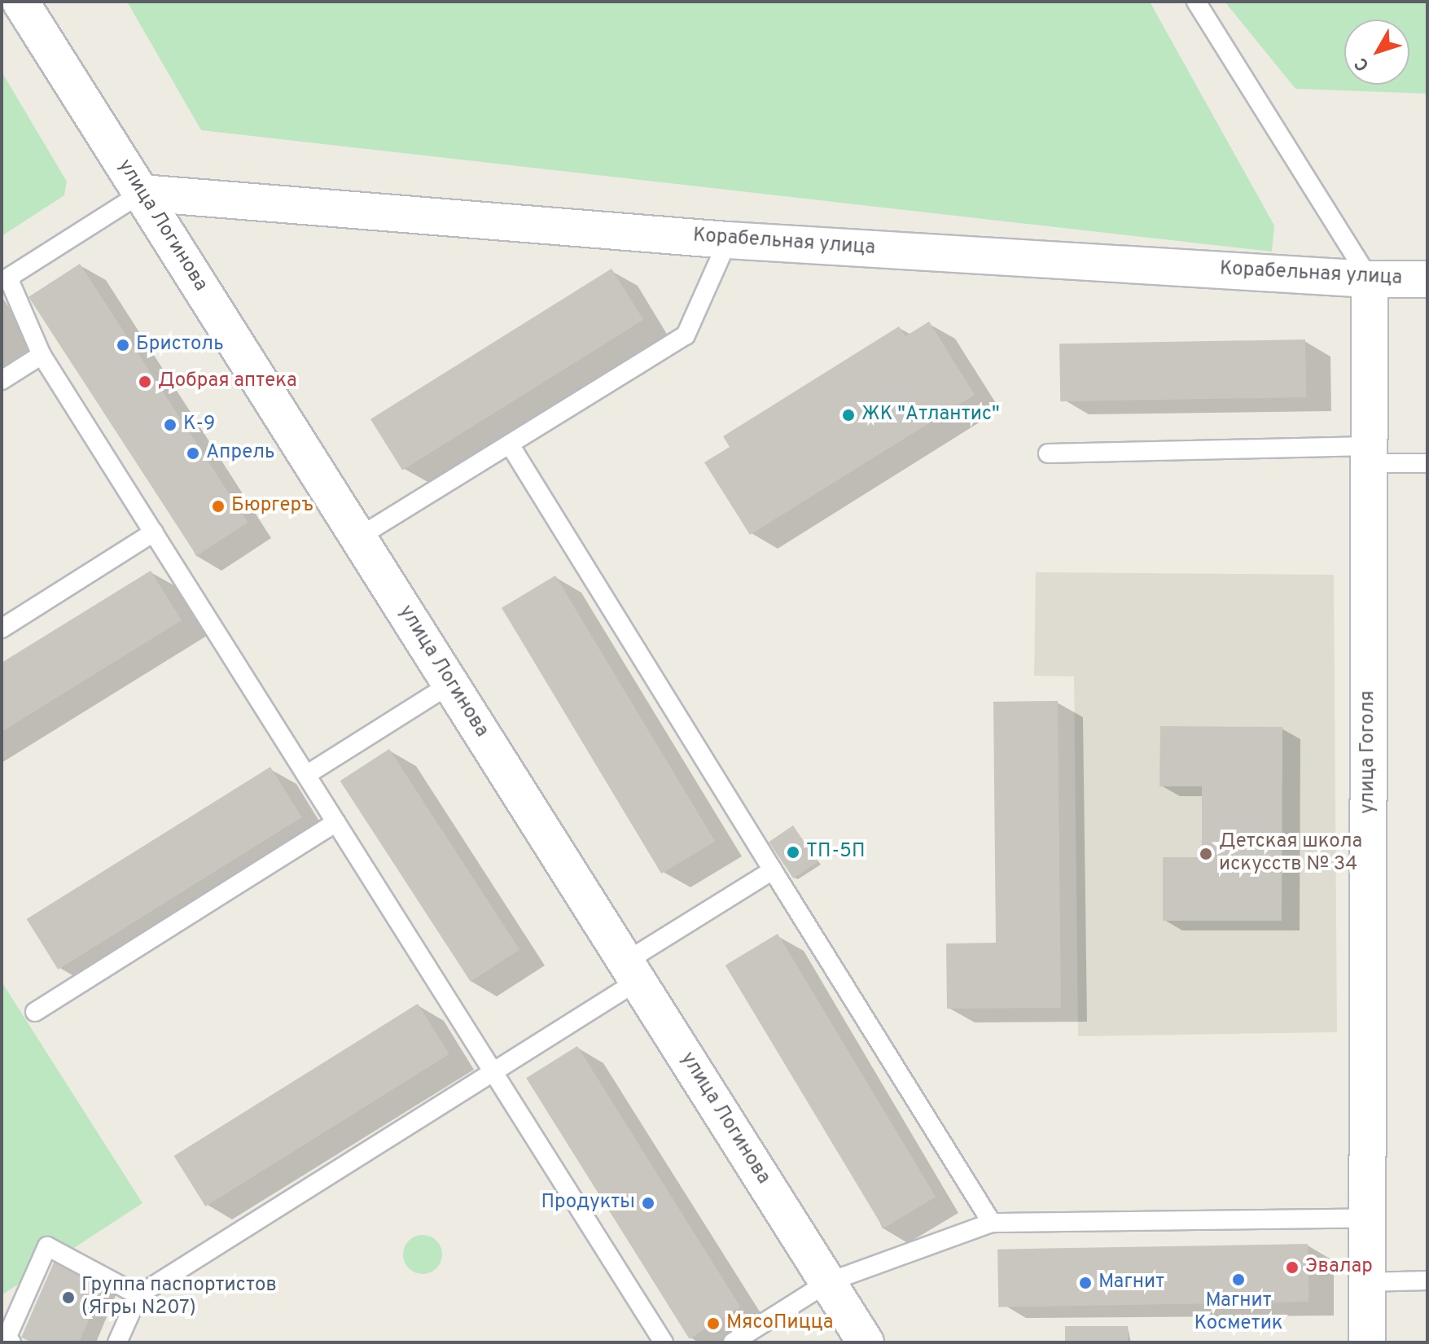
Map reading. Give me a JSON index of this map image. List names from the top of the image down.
{
  "streets": {
    "street": ["улица Логинова", "Корабельная улица", "улица Гоголя"]
  },
  "crossings": [
    ["улица Логинова", "Корабельная улица"],
    ["Корабельная улица", "улица Гоголя"]
  ],
  "places": [
    "Бристоль",
    "Добрая аптека",
    "ЖК \"Атлантис\"",
    "К-9",
    "Апрель",
    "Бюргеръ",
    "ТП-5П",
    "Детская школа искусств № 34",
    "Продукты",
    "Эвалар",
    "Магнит Косметик",
    "Магнит",
    "Группа паспортистов (Ягры N207)",
    "МясоПицца"
  ],
  "north": "bottom left"
}
